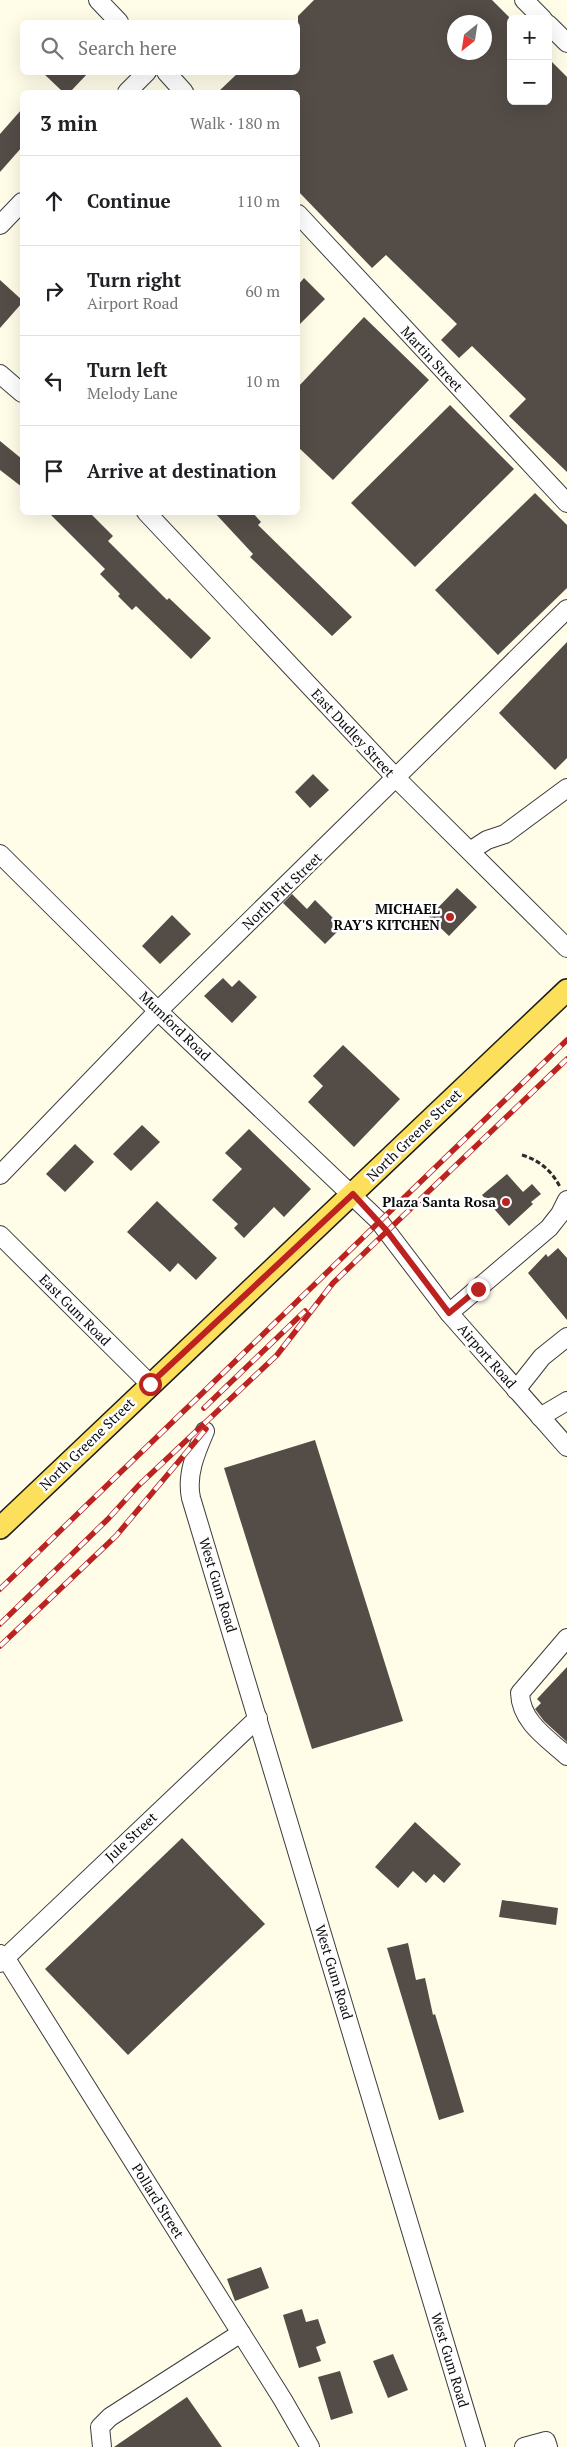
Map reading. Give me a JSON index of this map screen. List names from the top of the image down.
{
  "streets": {
    "main road": ["North Greene Street"],
    "street": [
      "Martin Street",
      "East Dudley Street",
      "North Pitt Street",
      "Mumford Road",
      "East Gum Road",
      "Airport Road",
      "West Gum Road",
      "Jule Street",
      "Pollard Street"
    ]
  },
  "crossings": [
    ["East Dudley Street", "North Pitt Street"],
    ["North Pitt Street", "Mumford Road"],
    ["Mumford Road", "North Greene Street"],
    ["Mumford Road", "Airport Road"],
    ["North Greene Street", "East Gum Road"],
    ["North Greene Street", "Airport Road"],
    ["West Gum Road", "Jule Street"],
    ["Jule Street", "Pollard Street"]
  ],
  "places": ["MICHAEL RAY'S KITCHEN", "Plaza Santa Rosa"],
  "north": "bottom left",
  "page": {
    "map_buttons": ["+", "−"],
    "search": "Search here",
    "heading": ["3 min", "Walk · 180 m"],
    "list": [
      ["Continue", "110 m"],
      ["Turn right", "Airport Road", "60 m"],
      ["Turn left", "Melody Lane", "10 m"],
      "Arrive at destination"
    ]
  }
}
